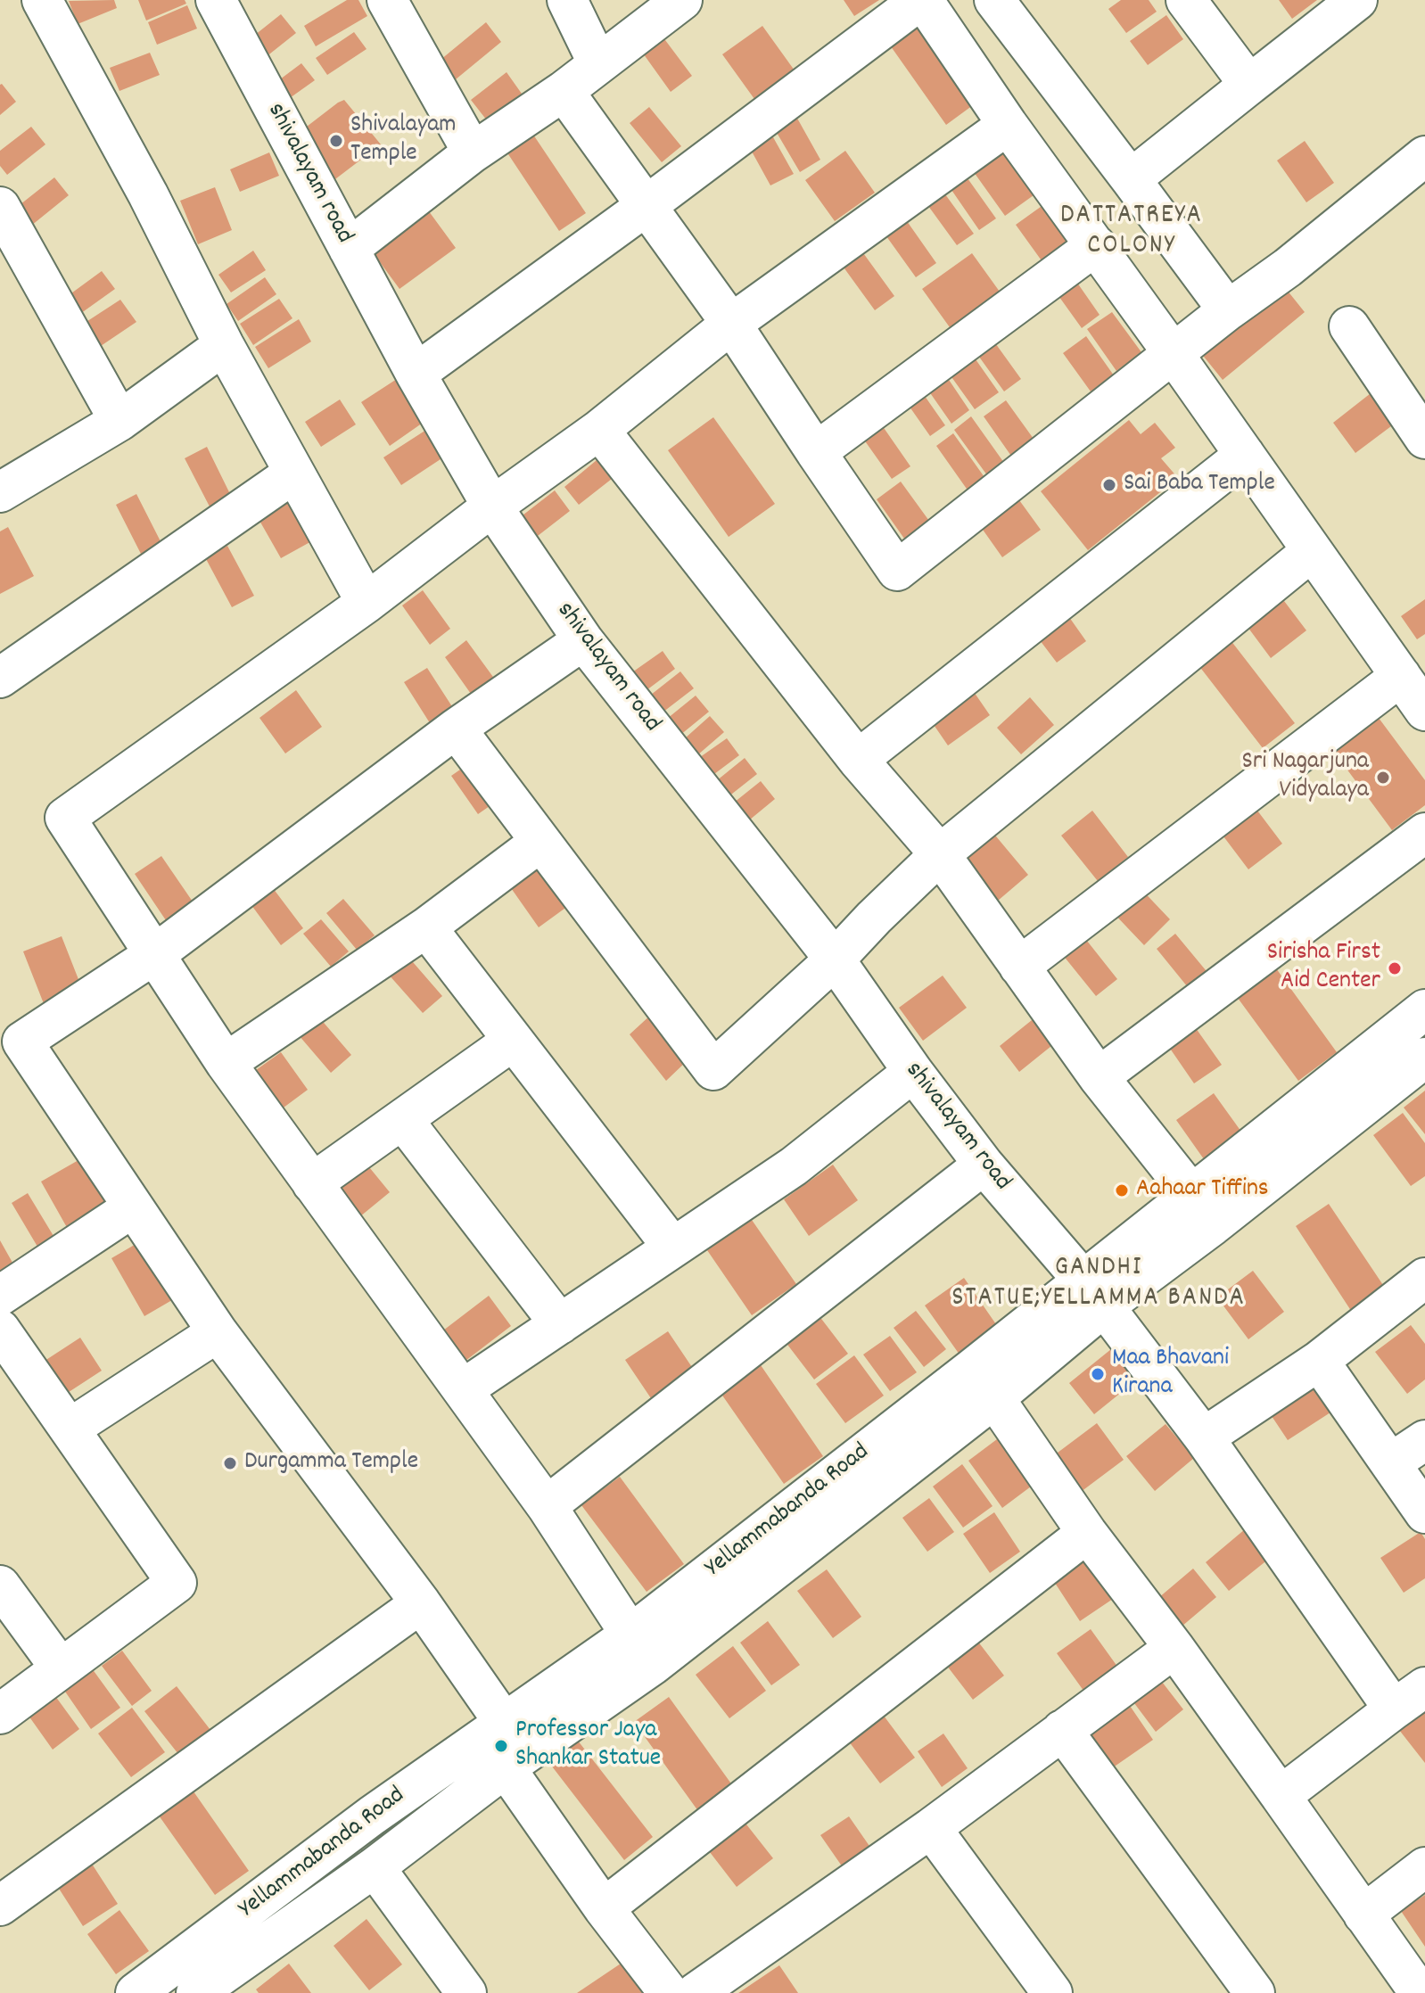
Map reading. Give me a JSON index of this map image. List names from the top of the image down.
{
  "streets": {
    "street": ["shivalayam road", "Yellammabanda Road"]
  },
  "crossings": [
    ["shivalayam road", "Yellammabanda Road"]
  ],
  "districts": ["DATTATREYA COLONY", "GANDHI STATUE;YELLAMMA BANDA"],
  "places": [
    "Shivalayam Temple",
    "Sai Baba Temple",
    "Sri Nagarjuna Vidyalaya",
    "Sirisha First Aid Center",
    "Aahaar Tiffins",
    "Maa Bhavani Kirana",
    "Durgamma Temple",
    "Professor Jaya Shankar Statue"
  ]
}
